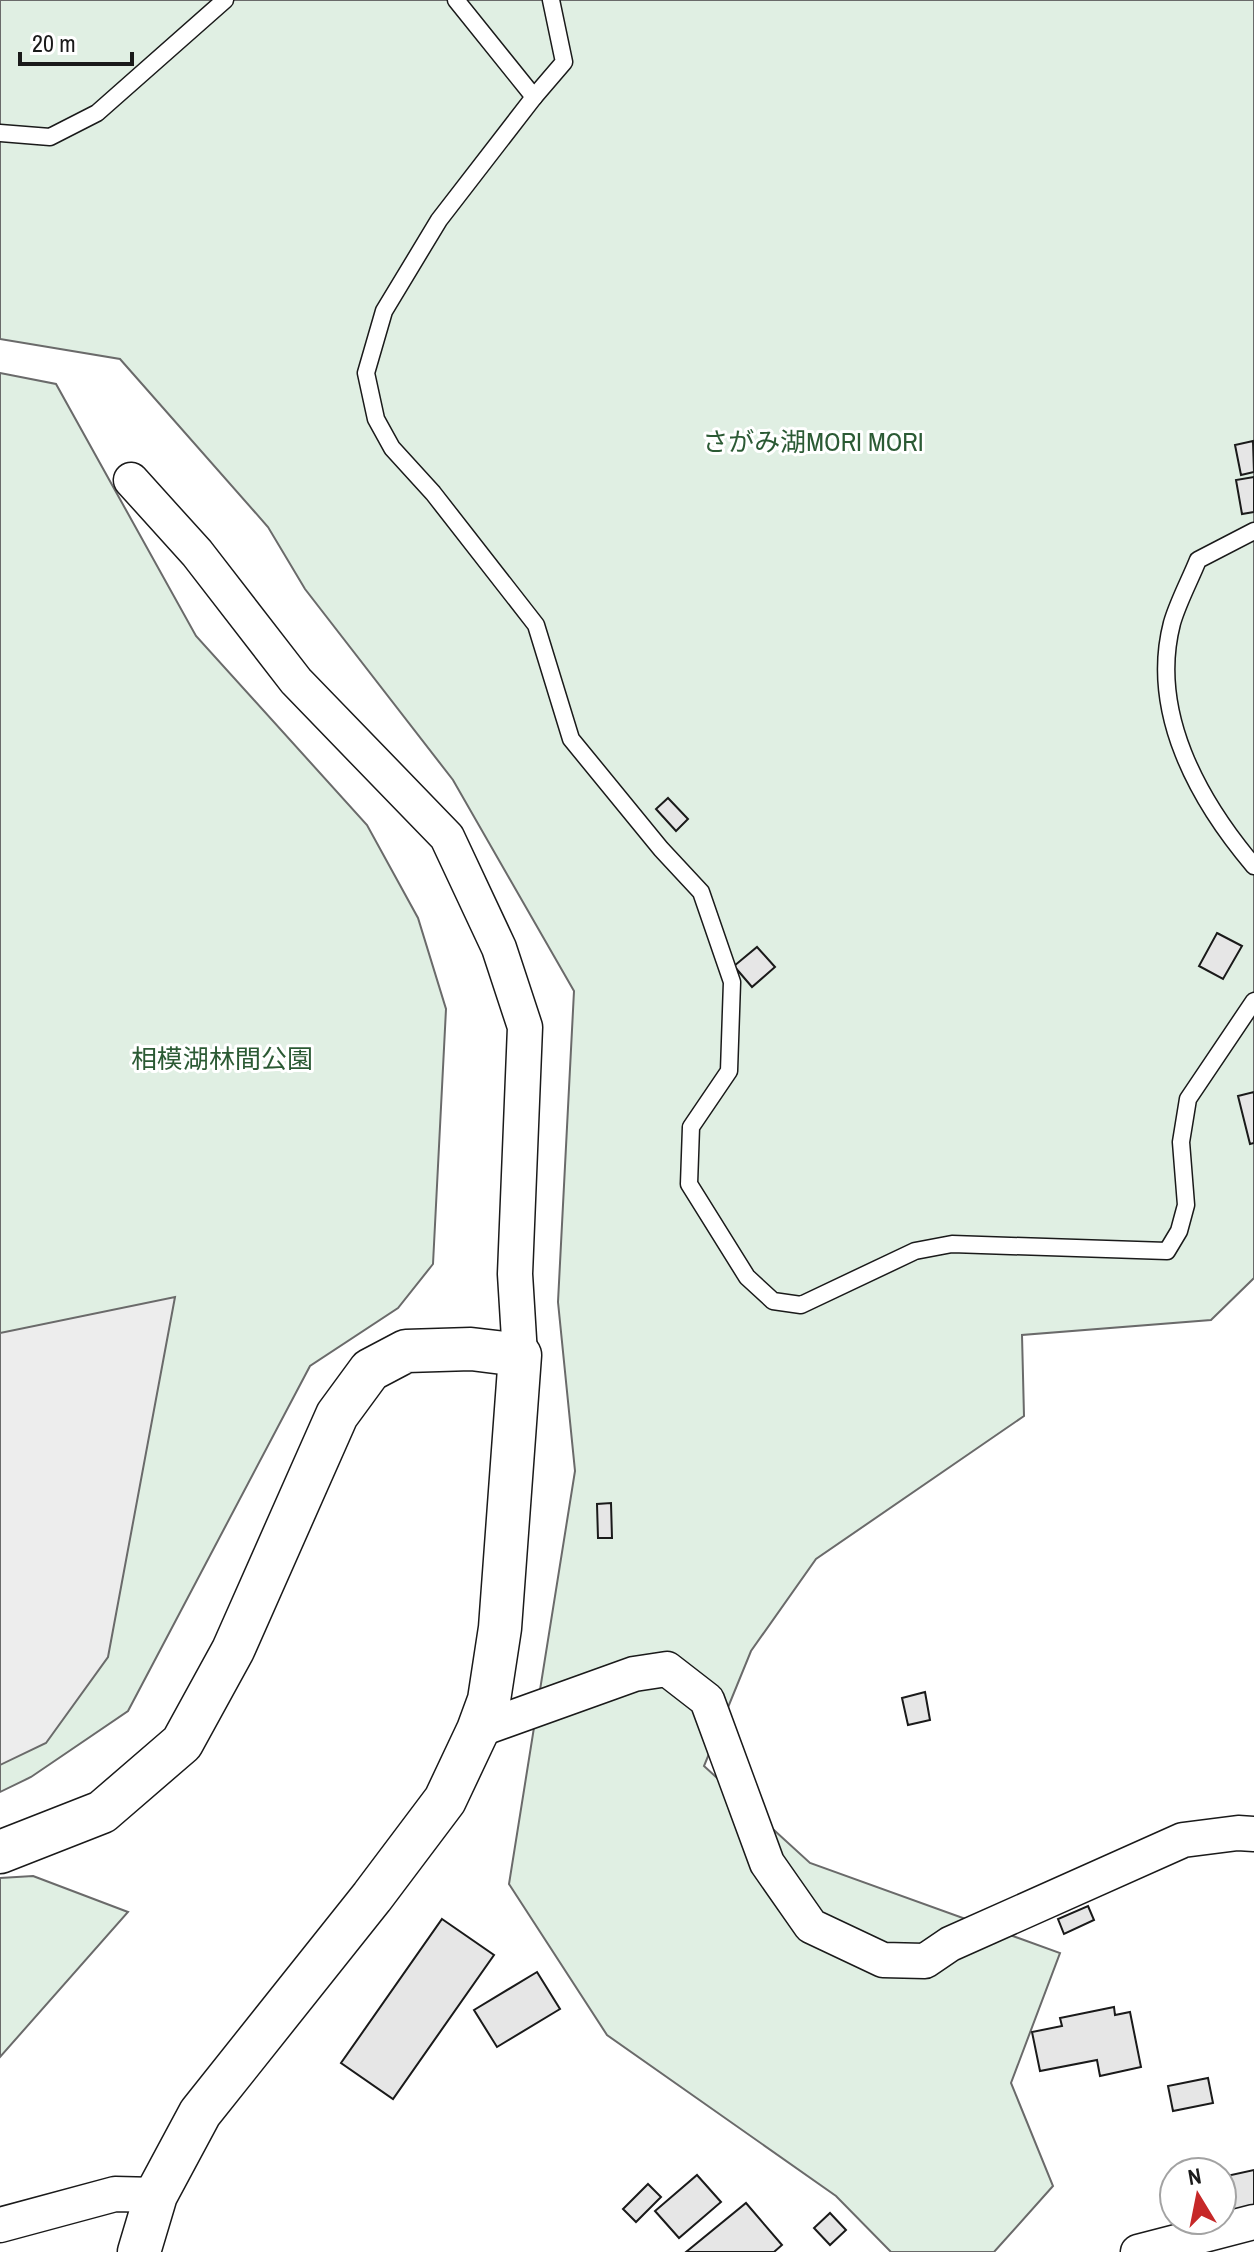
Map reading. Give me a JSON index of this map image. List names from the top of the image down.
{
  "parks": ["さがみ湖MORI MORI", "相模湖林間公園"],
  "scale_bar": "20 m",
  "north": "top"
}
